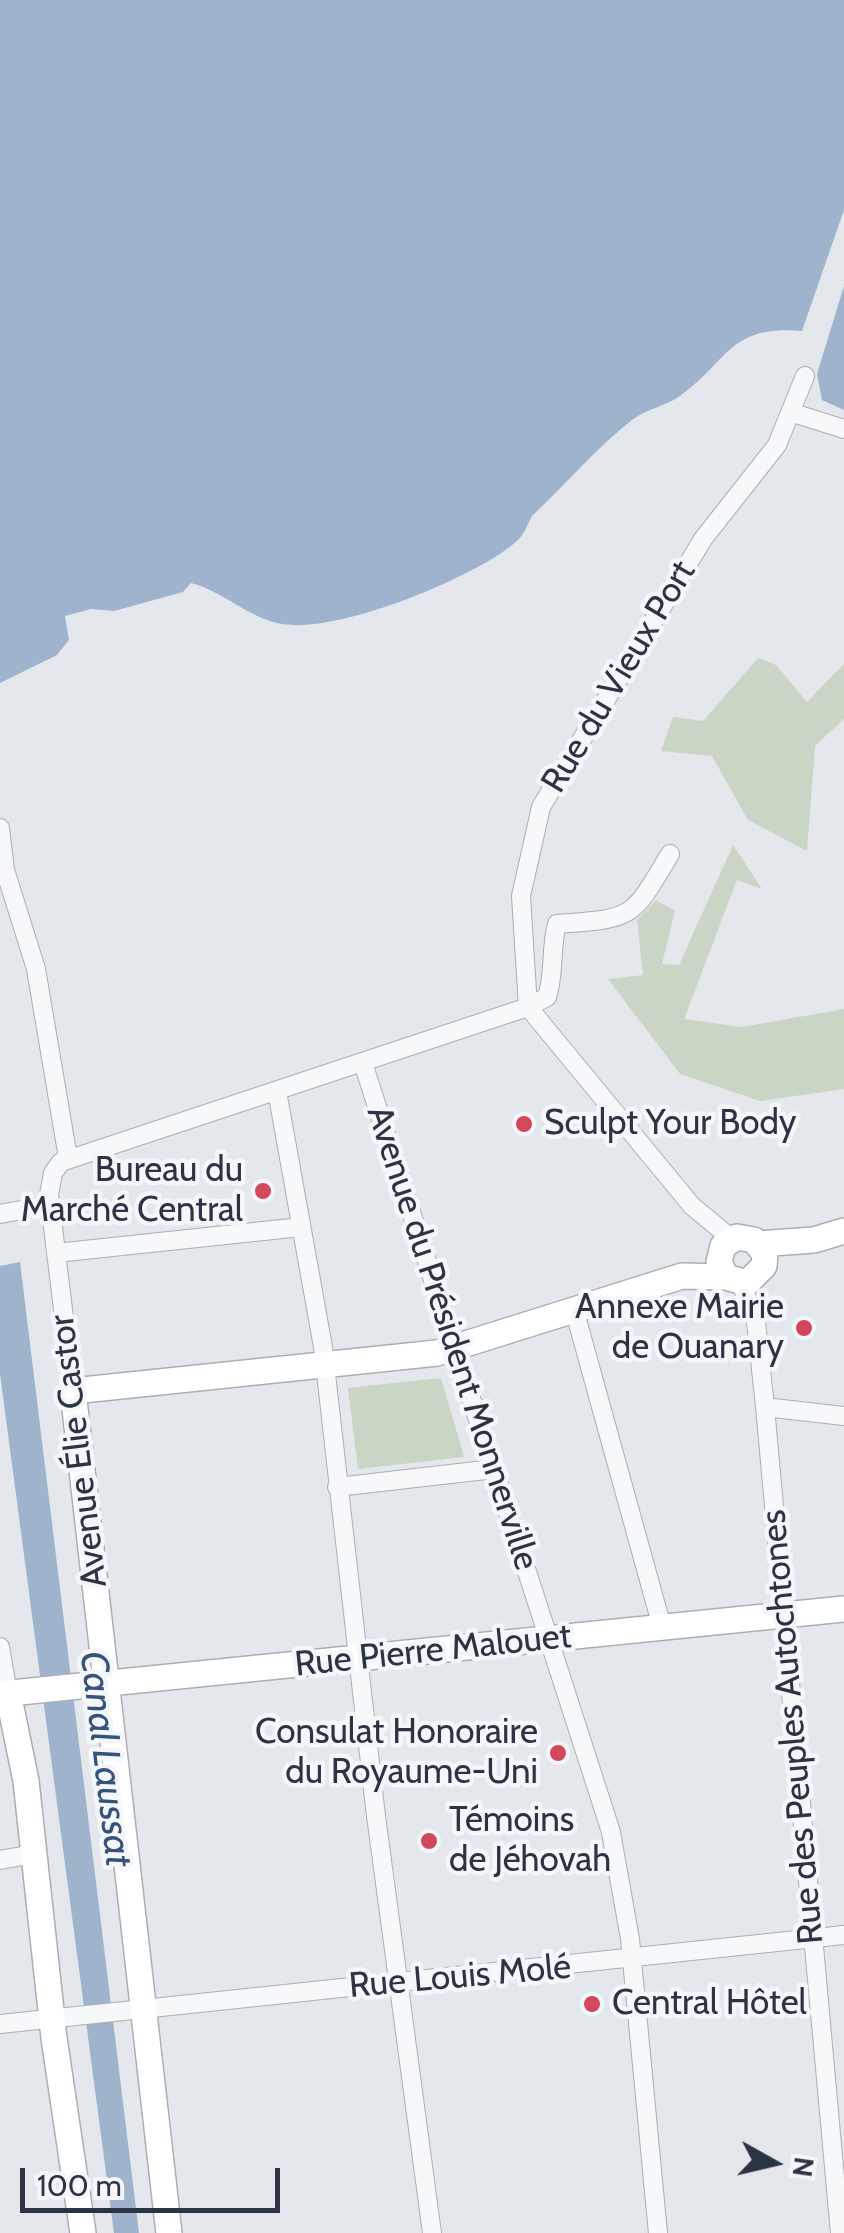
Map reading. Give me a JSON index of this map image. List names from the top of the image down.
{
  "streets": {
    "street": [
      "Rue du Vieux Port",
      "Avenue du Président Monnerville",
      "Avenue Élie Castor",
      "Rue Pierre Malouet",
      "Rue des Peuples Autochtones",
      "Rue Louis Molé"
    ]
  },
  "crossings": [
    ["Avenue du Président Monnerville", "Rue Pierre Malouet"],
    ["Avenue du Président Monnerville", "Rue Louis Molé"],
    ["Avenue Élie Castor", "Rue Pierre Malouet"],
    ["Avenue Élie Castor", "Rue Louis Molé"],
    ["Rue Pierre Malouet", "Rue des Peuples Autochtones"],
    ["Rue des Peuples Autochtones", "Rue Louis Molé"]
  ],
  "water": ["Canal Laussat"],
  "places": [
    "Sculpt Your Body",
    "Bureau du Marché Central",
    "Annexe Mairie de Ouanary",
    "Consulat Honoraire du Royaume-Uni",
    "Témoins de Jéhovah",
    "Central Hôtel"
  ],
  "scale_bar": "100 m",
  "north": "right"
}
